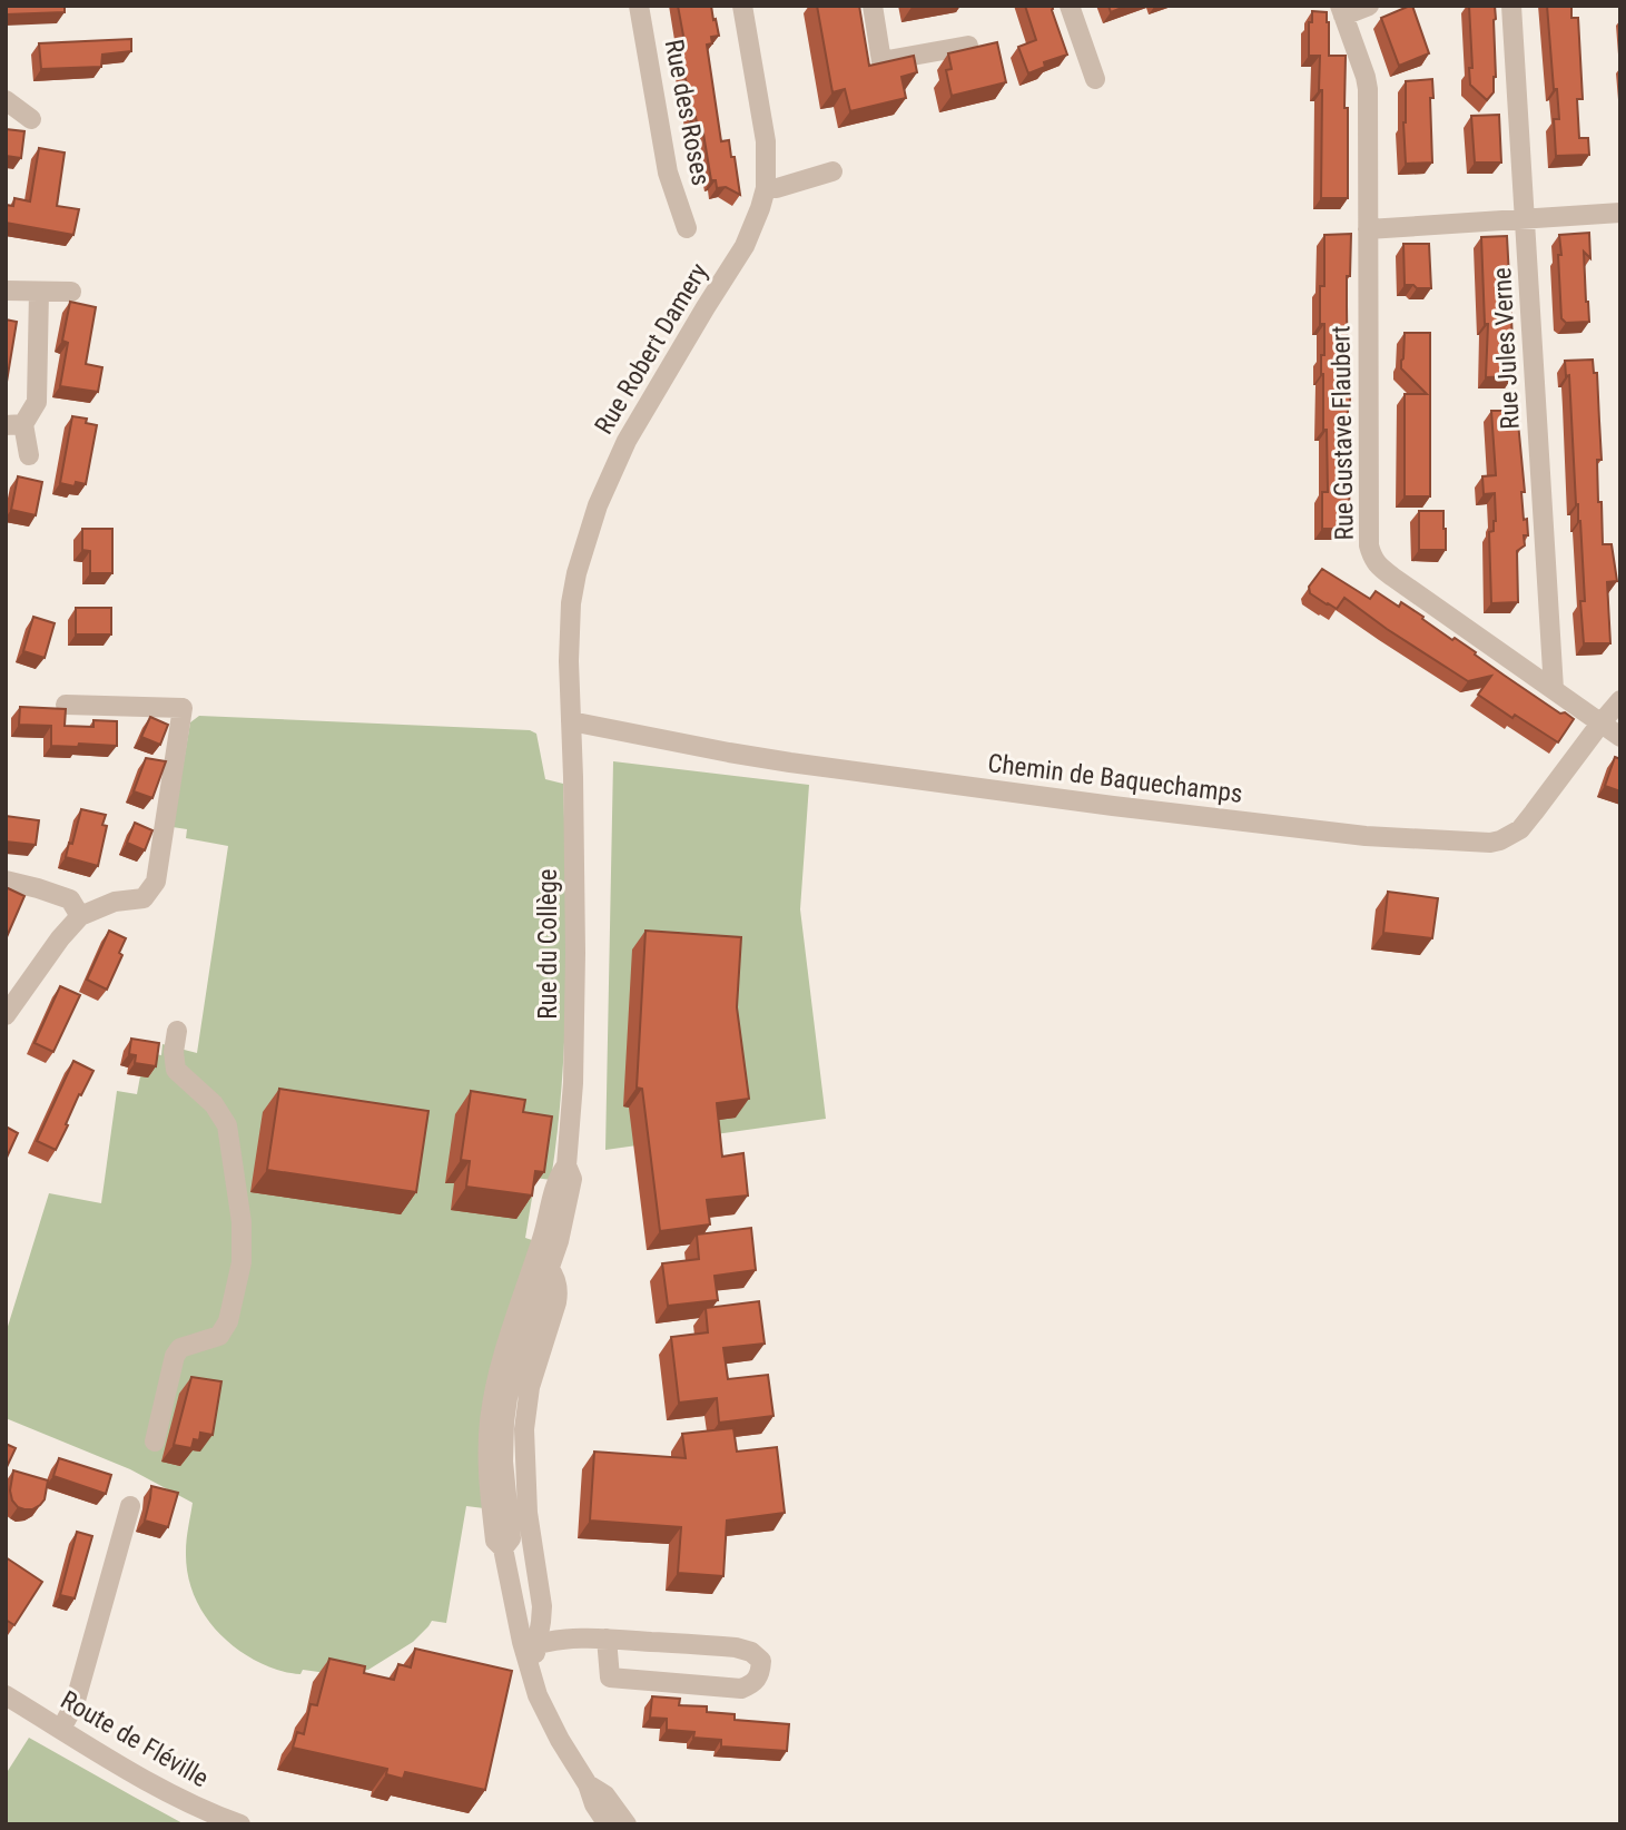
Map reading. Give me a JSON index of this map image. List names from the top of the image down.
{
  "streets": {
    "street": [
      "Rue des Roses",
      "Rue Robert Damery",
      "Rue Jules Verne",
      "Rue Gustave Flaubert",
      "Chemin de Baquechamps",
      "Rue du Collège",
      "Route de Fléville"
    ]
  },
  "crossings": [
    ["Rue Robert Damery", "Chemin de Baquechamps"],
    ["Rue Robert Damery", "Rue du Collège"],
    ["Rue Jules Verne", "Rue Gustave Flaubert"],
    ["Rue Gustave Flaubert", "Chemin de Baquechamps"],
    ["Chemin de Baquechamps", "Rue du Collège"]
  ]
}
